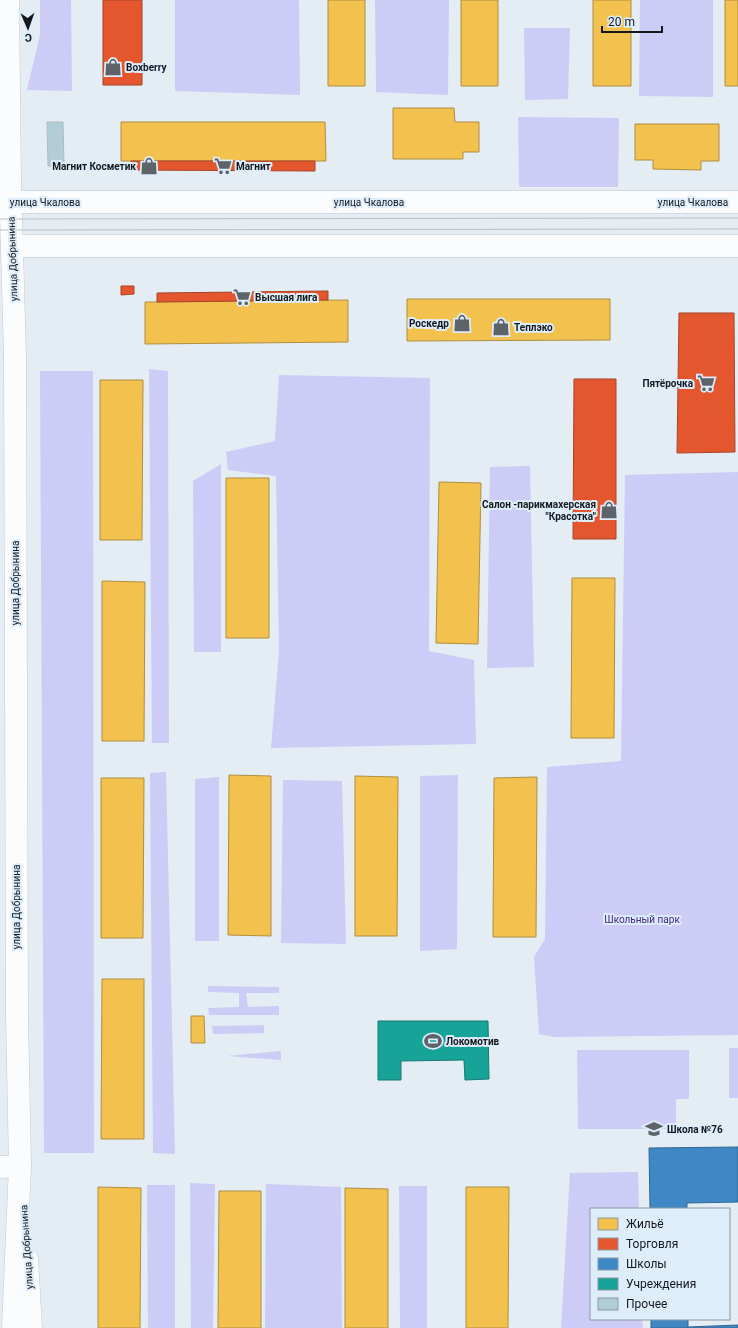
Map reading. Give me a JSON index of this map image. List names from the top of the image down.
{
  "streets": {
    "street": ["улица Чкалова", "улица Добрынина"]
  },
  "crossings": [
    ["улица Чкалова", "улица Добрынина"]
  ],
  "parks": ["Школьный парк"],
  "places": {
    "shop": [
      "Boxberry",
      "Магнит Косметик",
      "Роскедр",
      "Теплэко",
      "Салон -парикмахерская \"Красотка\""
    ],
    "supermarket": ["Магнит", "Высшая лига", "Пятёрочка"],
    "sports": ["Локомотив"],
    "school or university": ["Школа №76"]
  },
  "legend": [
    "Жильё",
    "Торговля",
    "Школы",
    "Учреждения",
    "Прочее"
  ],
  "scale_bar": "20 m",
  "north": "bottom"
}
